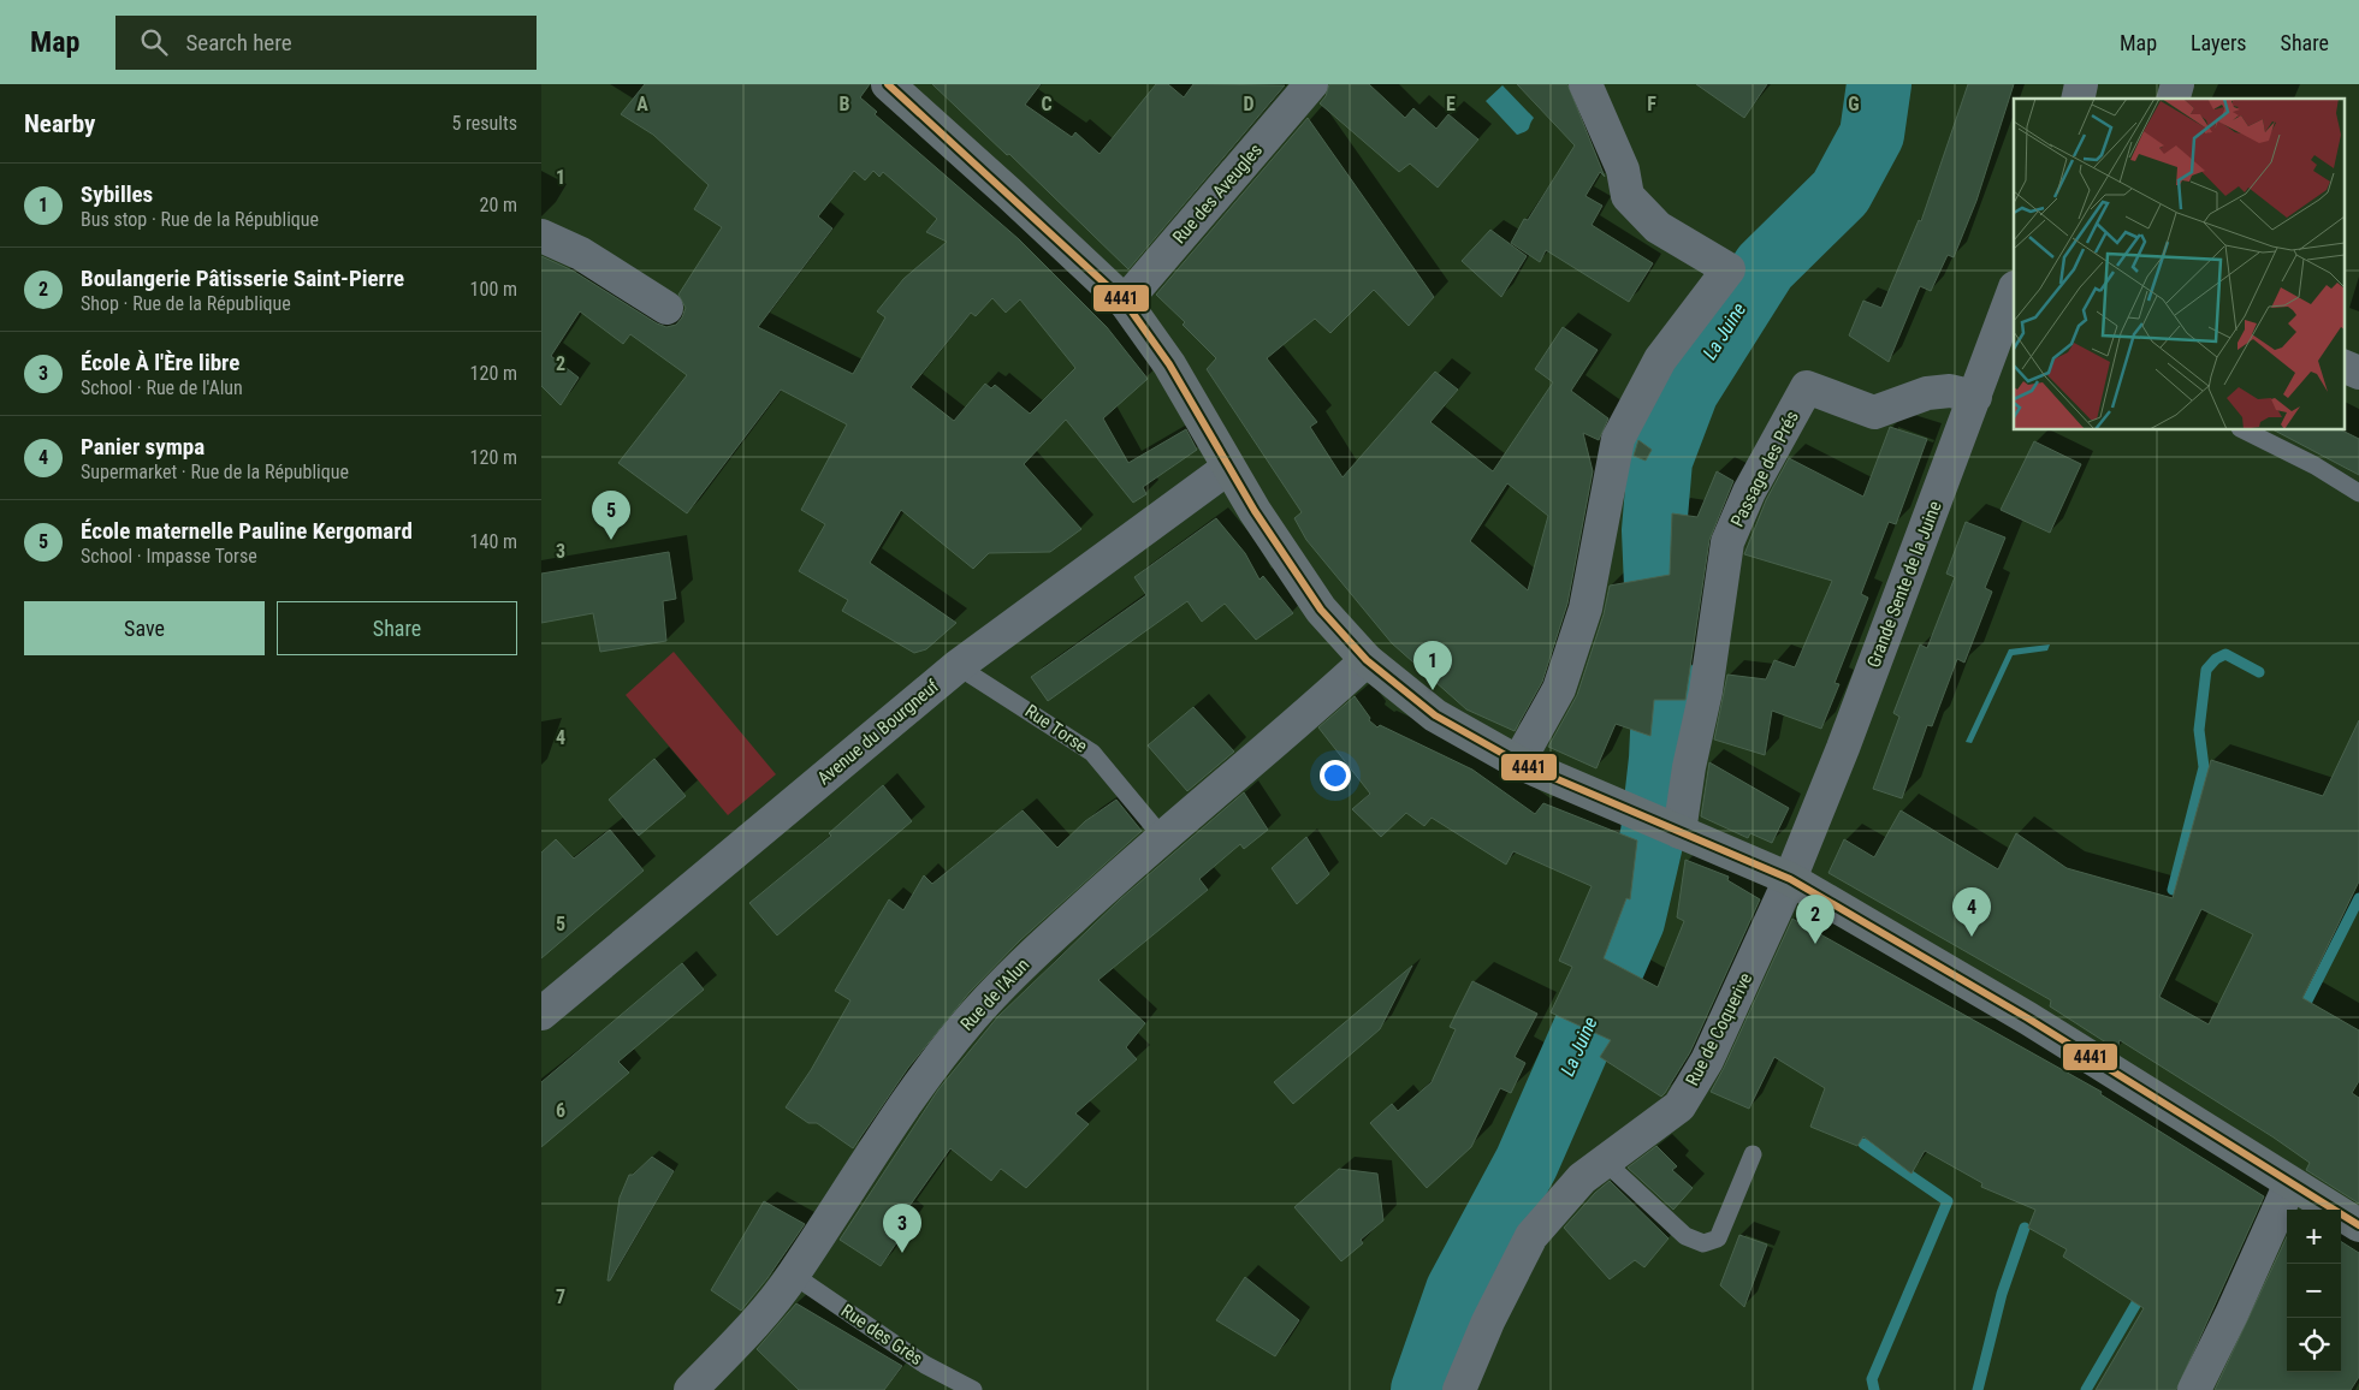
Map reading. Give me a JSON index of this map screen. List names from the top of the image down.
{
  "streets": {
    "street": [
      "Rue des Aveugles",
      "Passage des Prés",
      "Grande Sente de la Juine",
      "Avenue du Bourgneuf",
      "Rue de l'Alun",
      "Rue de Coquerive"
    ],
    "lane": ["Rue Torse", "Rue des Grès"]
  },
  "crossings": [
    ["Passage des Prés", "Grande Sente de la Juine"],
    ["Grande Sente de la Juine", "Rue de Coquerive"],
    ["Rue Torse", "Avenue du Bourgneuf"],
    ["Rue Torse", "Rue de l'Alun"],
    ["Rue de l'Alun", "Rue des Grès"]
  ],
  "water": ["La Juine"],
  "lines": ["transit line 4441"],
  "page": {
    "header": "Map",
    "search": "Search here",
    "nav": ["Map", "Layers", "Share"],
    "heading": ["Nearby", "5 results"],
    "list": [
      {
        "mark": "1",
        "name": "Sybilles",
        "note": "Bus stop · Rue de la République",
        "value": "20 m"
      },
      {
        "mark": "2",
        "name": "Boulangerie Pâtisserie Saint-Pierre",
        "note": "Shop · Rue de la République",
        "value": "100 m"
      },
      {
        "mark": "3",
        "name": "École À l'Ère libre",
        "note": "School · Rue de l'Alun",
        "value": "120 m"
      },
      {
        "mark": "4",
        "name": "Panier sympa",
        "note": "Supermarket · Rue de la République",
        "value": "120 m"
      },
      {
        "mark": "5",
        "name": "École maternelle Pauline Kergomard",
        "note": "School · Impasse Torse",
        "value": "140 m"
      }
    ],
    "pins": [
      "5",
      "1",
      "4",
      "2",
      "3"
    ],
    "buttons": ["Save", "Share"],
    "map_buttons": ["+", "−"]
  },
  "grid": {
    "columns": [
      "A",
      "B",
      "C",
      "D",
      "E",
      "F",
      "G"
    ],
    "rows": [
      "1",
      "2",
      "3",
      "4",
      "5",
      "6",
      "7"
    ]
  }
}
